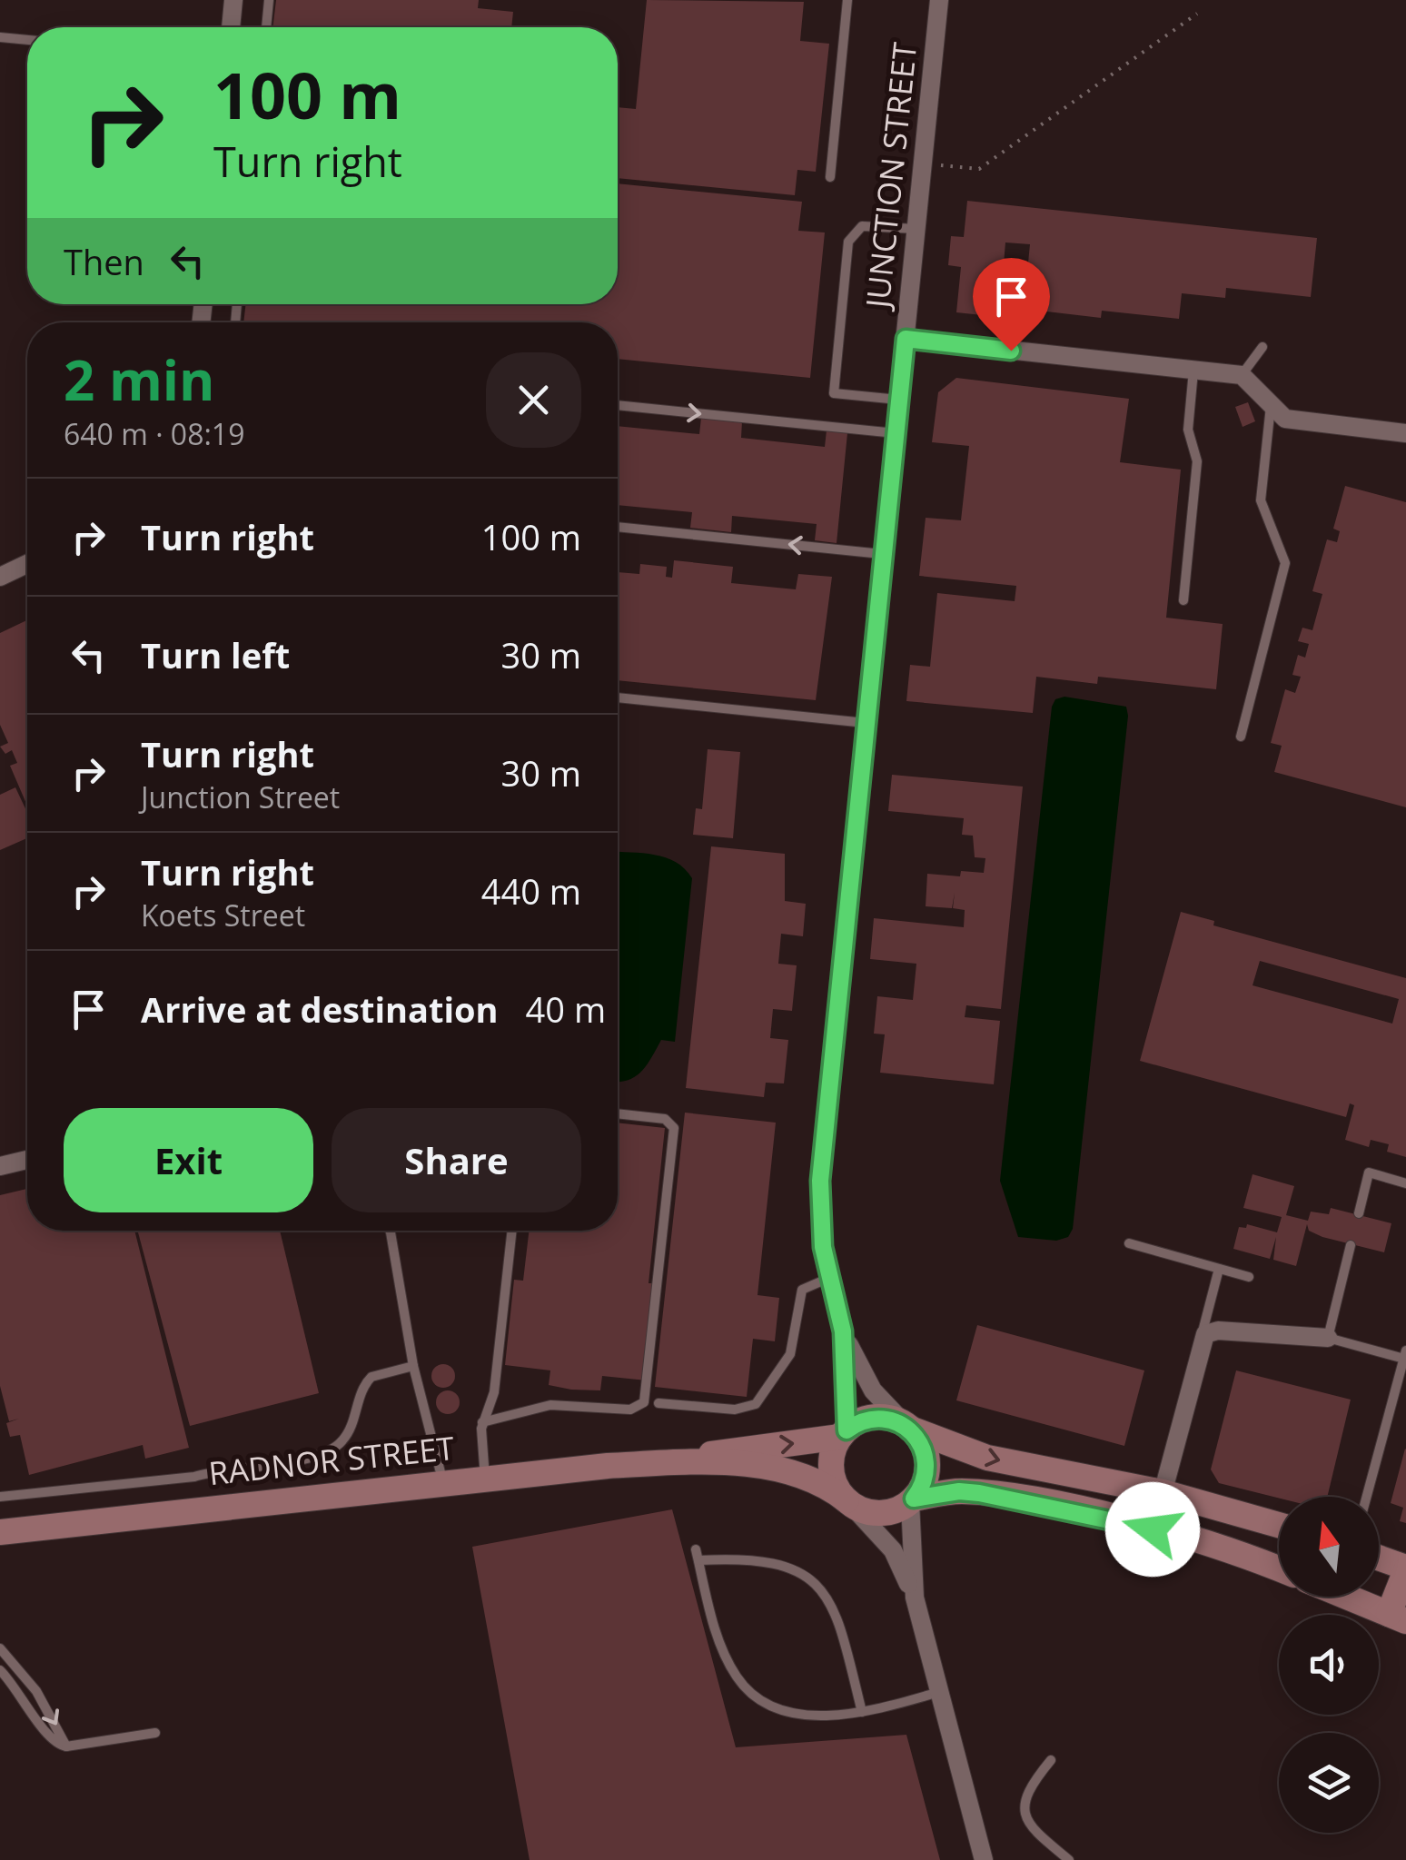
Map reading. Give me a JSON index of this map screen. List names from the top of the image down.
{
  "streets": {
    "street": ["JUNCTION STREET", "RADNOR STREET"]
  },
  "crossings": [
    ["JUNCTION STREET", "RADNOR STREET"]
  ],
  "north": "top",
  "page": {
    "turn": ["100 m", "Turn right"],
    "then": "Then",
    "heading": ["2 min", "640 m · 08:19"],
    "list": [
      {
        "name": "Turn right",
        "value": "100 m"
      },
      {
        "name": "Turn left",
        "value": "30 m"
      },
      {
        "name": "Turn right",
        "note": "Junction Street",
        "value": "30 m"
      },
      {
        "name": "Turn right",
        "note": "Koets Street",
        "value": "440 m"
      },
      {
        "name": "Arrive at destination",
        "value": "40 m"
      }
    ],
    "buttons": ["Exit", "Share"]
  }
}
